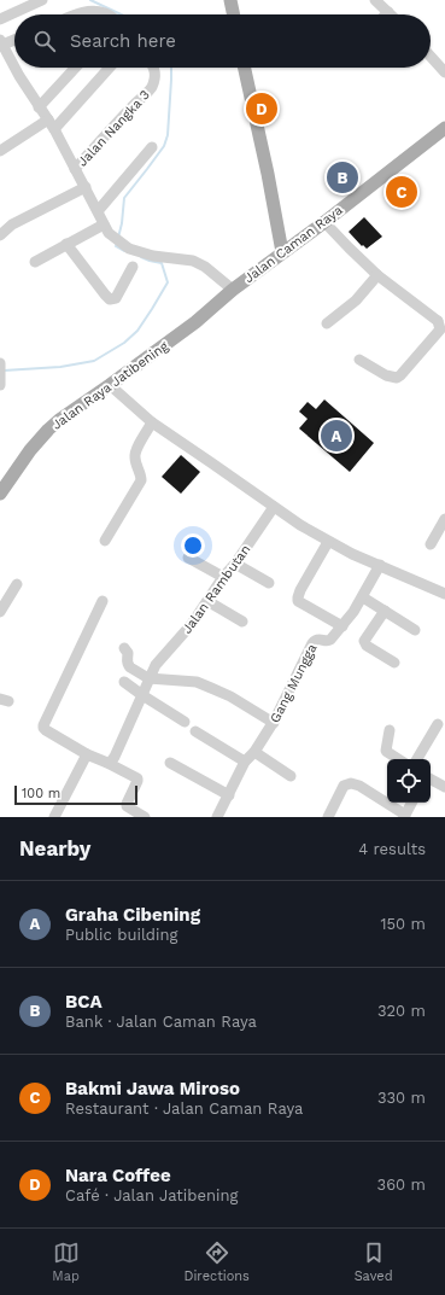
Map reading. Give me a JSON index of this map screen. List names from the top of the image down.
{
  "streets": {
    "main road": ["Jalan Caman Raya", "Jalan Raya Jatibening"],
    "street": ["Jalan Nangka 3", "Jalan Rambutan", "Gang Mungga"]
  },
  "crossings": [
    ["Jalan Caman Raya", "Jalan Raya Jatibening"]
  ],
  "scale_bar": "100 m",
  "page": {
    "search": "Search here",
    "pins": [
      "D",
      "B",
      "C",
      "A"
    ],
    "scale": "100 m",
    "heading": ["Nearby", "4 results"],
    "list": [
      {
        "mark": "A",
        "name": "Graha Cibening",
        "note": "Public building",
        "value": "150 m"
      },
      {
        "mark": "B",
        "name": "BCA",
        "note": "Bank · Jalan Caman Raya",
        "value": "320 m"
      },
      {
        "mark": "C",
        "name": "Bakmi Jawa Miroso",
        "note": "Restaurant · Jalan Caman Raya",
        "value": "330 m"
      },
      {
        "mark": "D",
        "name": "Nara Coffee",
        "note": "Café · Jalan Jatibening",
        "value": "360 m"
      }
    ],
    "nav": ["Map", "Directions", "Saved"]
  }
}
